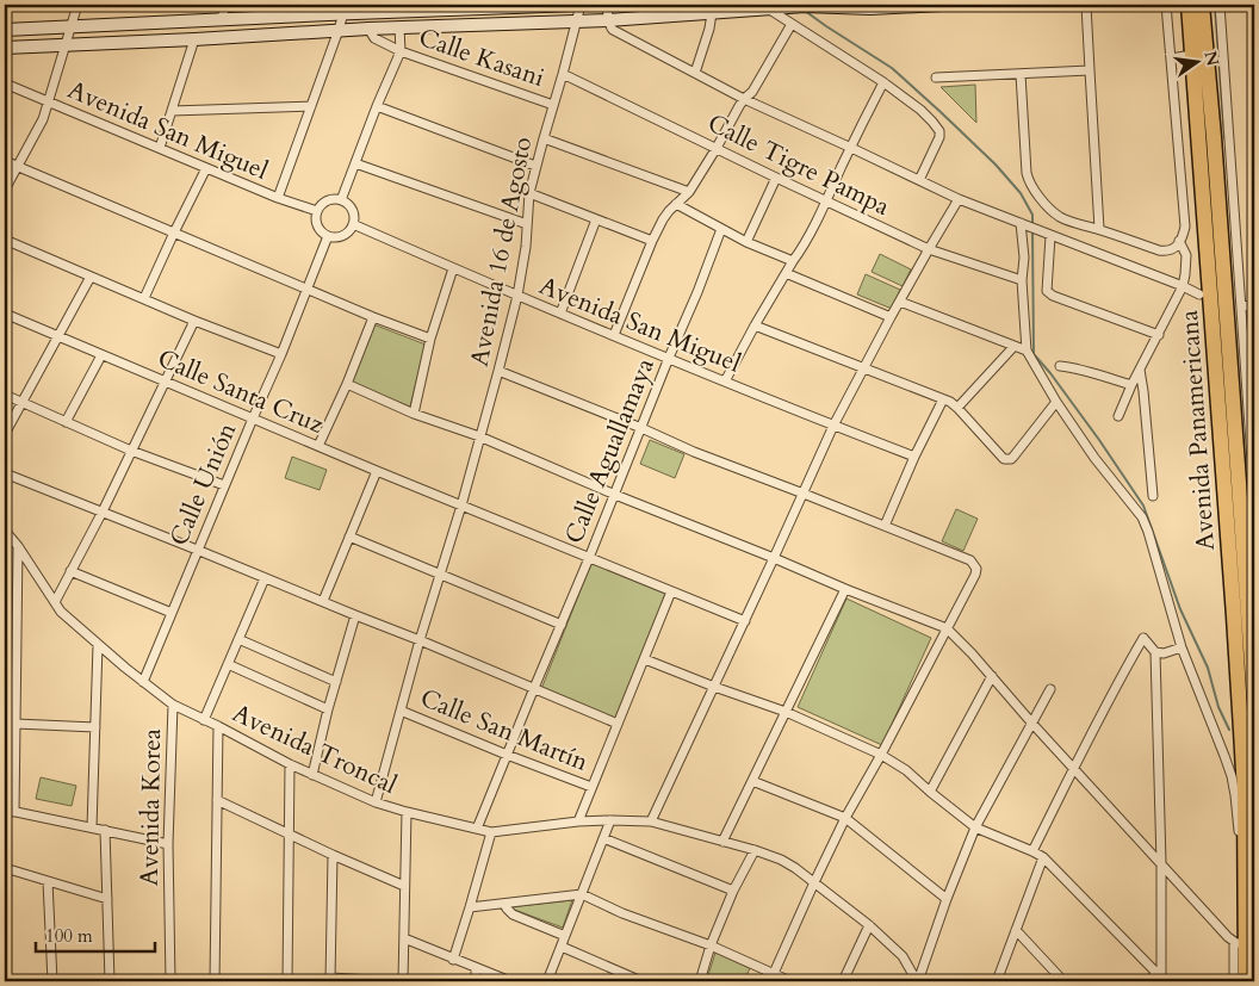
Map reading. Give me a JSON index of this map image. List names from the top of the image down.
{
  "streets": {
    "highway": ["Avenida Panamericana"],
    "street": [
      "Calle Kasani",
      "Avenida San Miguel",
      "Calle Tigre Pampa",
      "Avenida 16 de Agosto",
      "Calle Santa Cruz",
      "Calle Aguallamaya",
      "Calle Unión",
      "Calle San Martín",
      "Avenida Troncal",
      "Avenida Korea"
    ]
  },
  "crossings": [
    ["Calle Kasani", "Avenida 16 de Agosto"],
    ["Avenida San Miguel", "Avenida 16 de Agosto"],
    ["Avenida San Miguel", "Calle Aguallamaya"],
    ["Avenida San Miguel", "Calle Unión"],
    ["Calle Tigre Pampa", "Avenida 16 de Agosto"],
    ["Avenida 16 de Agosto", "Calle Santa Cruz"],
    ["Avenida 16 de Agosto", "Calle San Martín"],
    ["Avenida 16 de Agosto", "Avenida Troncal"],
    ["Calle Santa Cruz", "Calle Aguallamaya"],
    ["Calle Santa Cruz", "Calle Unión"],
    ["Calle Aguallamaya", "Calle San Martín"],
    ["Calle Aguallamaya", "Avenida Troncal"],
    ["Calle Unión", "Avenida Troncal"],
    ["Avenida Troncal", "Avenida Korea"]
  ],
  "scale_bar": "100 m",
  "north": "right"
}
